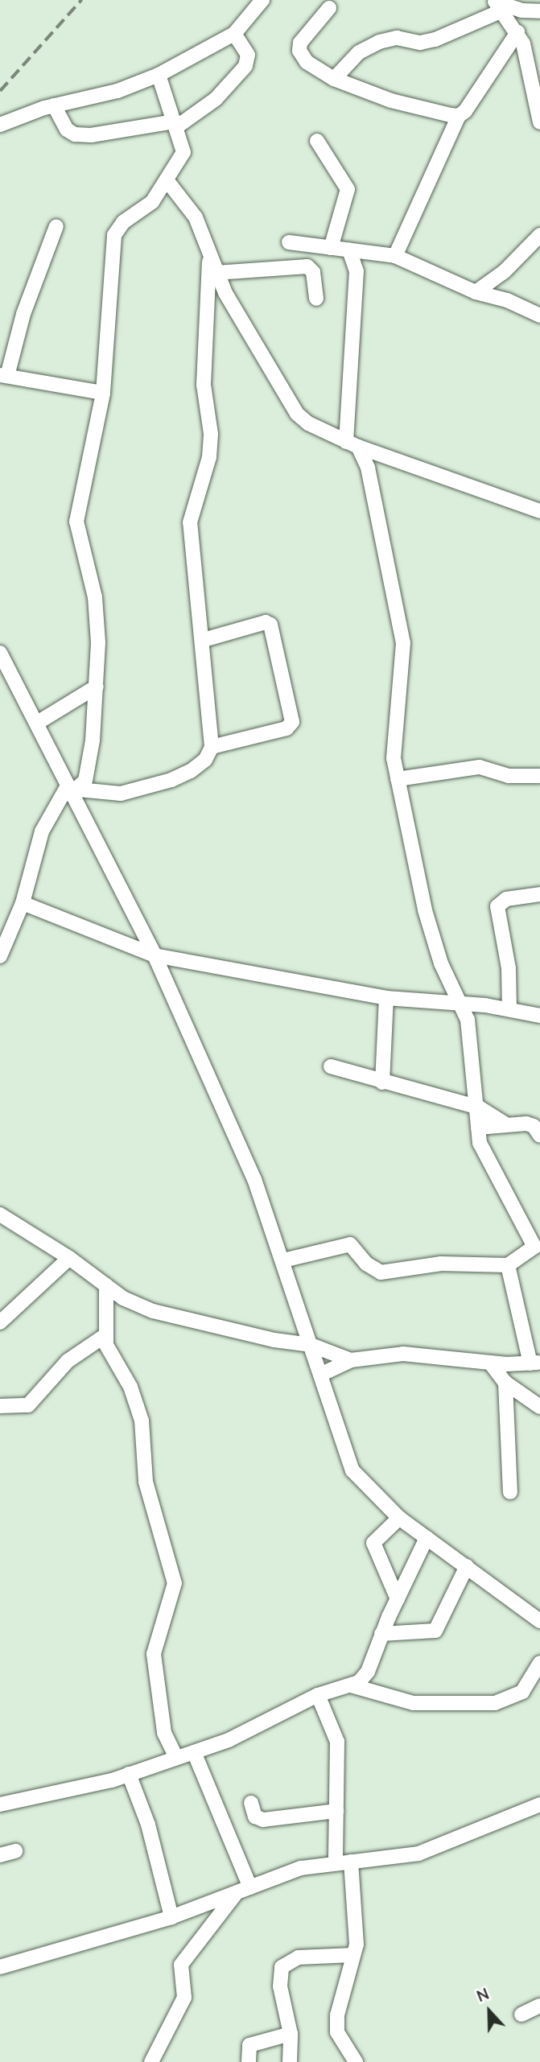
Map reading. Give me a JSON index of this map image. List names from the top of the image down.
{
  "north": "top"
}
